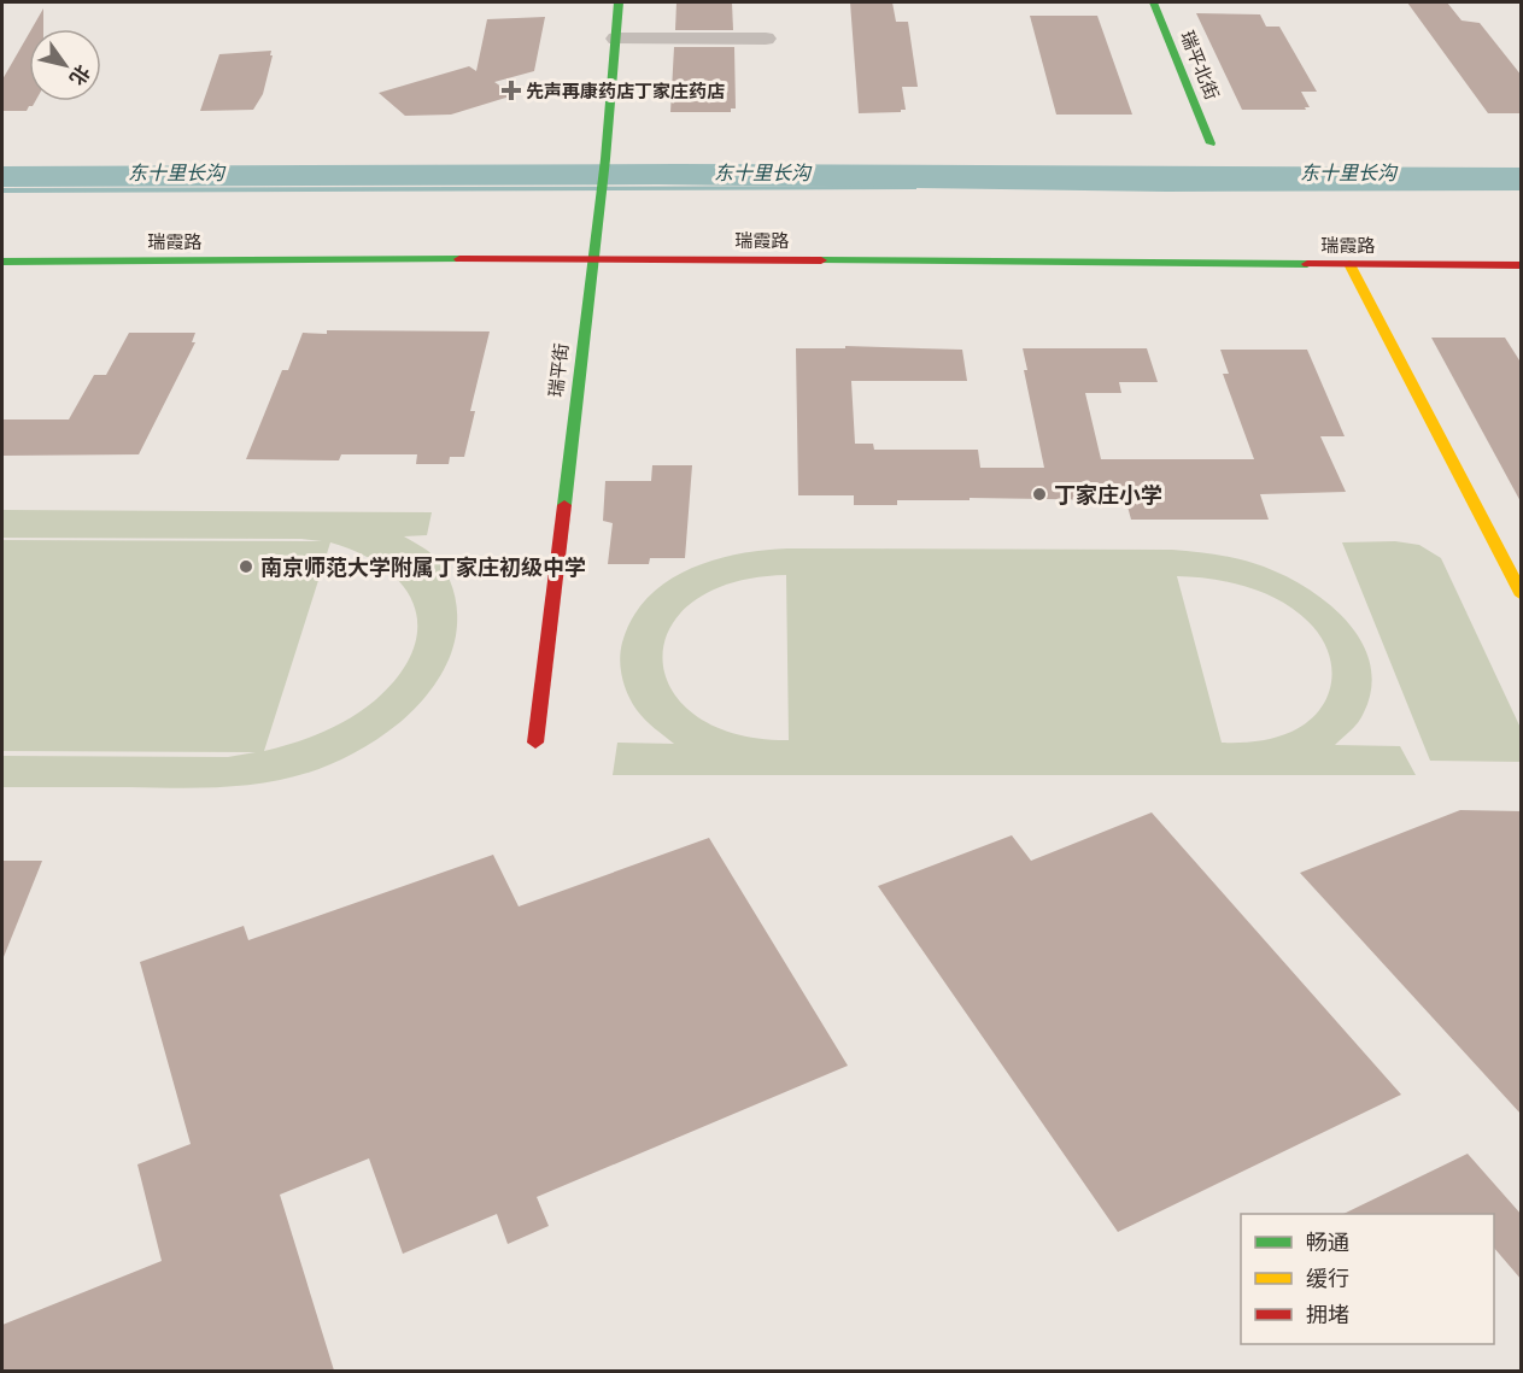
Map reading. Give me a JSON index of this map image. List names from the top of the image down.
{
  "streets": {
    "street": ["瑞平北街", "瑞霞路", "瑞平街"]
  },
  "crossings": [
    ["瑞霞路", "瑞平街"]
  ],
  "water": ["东十里长沟"],
  "places": {
    "health": ["先声再康药店丁家庄药店"],
    "other": ["丁家庄小学", "南京师范大学附属丁家庄初级中学"]
  },
  "legend": ["畅通", "缓行", "拥堵"],
  "north": "bottom right"
}
